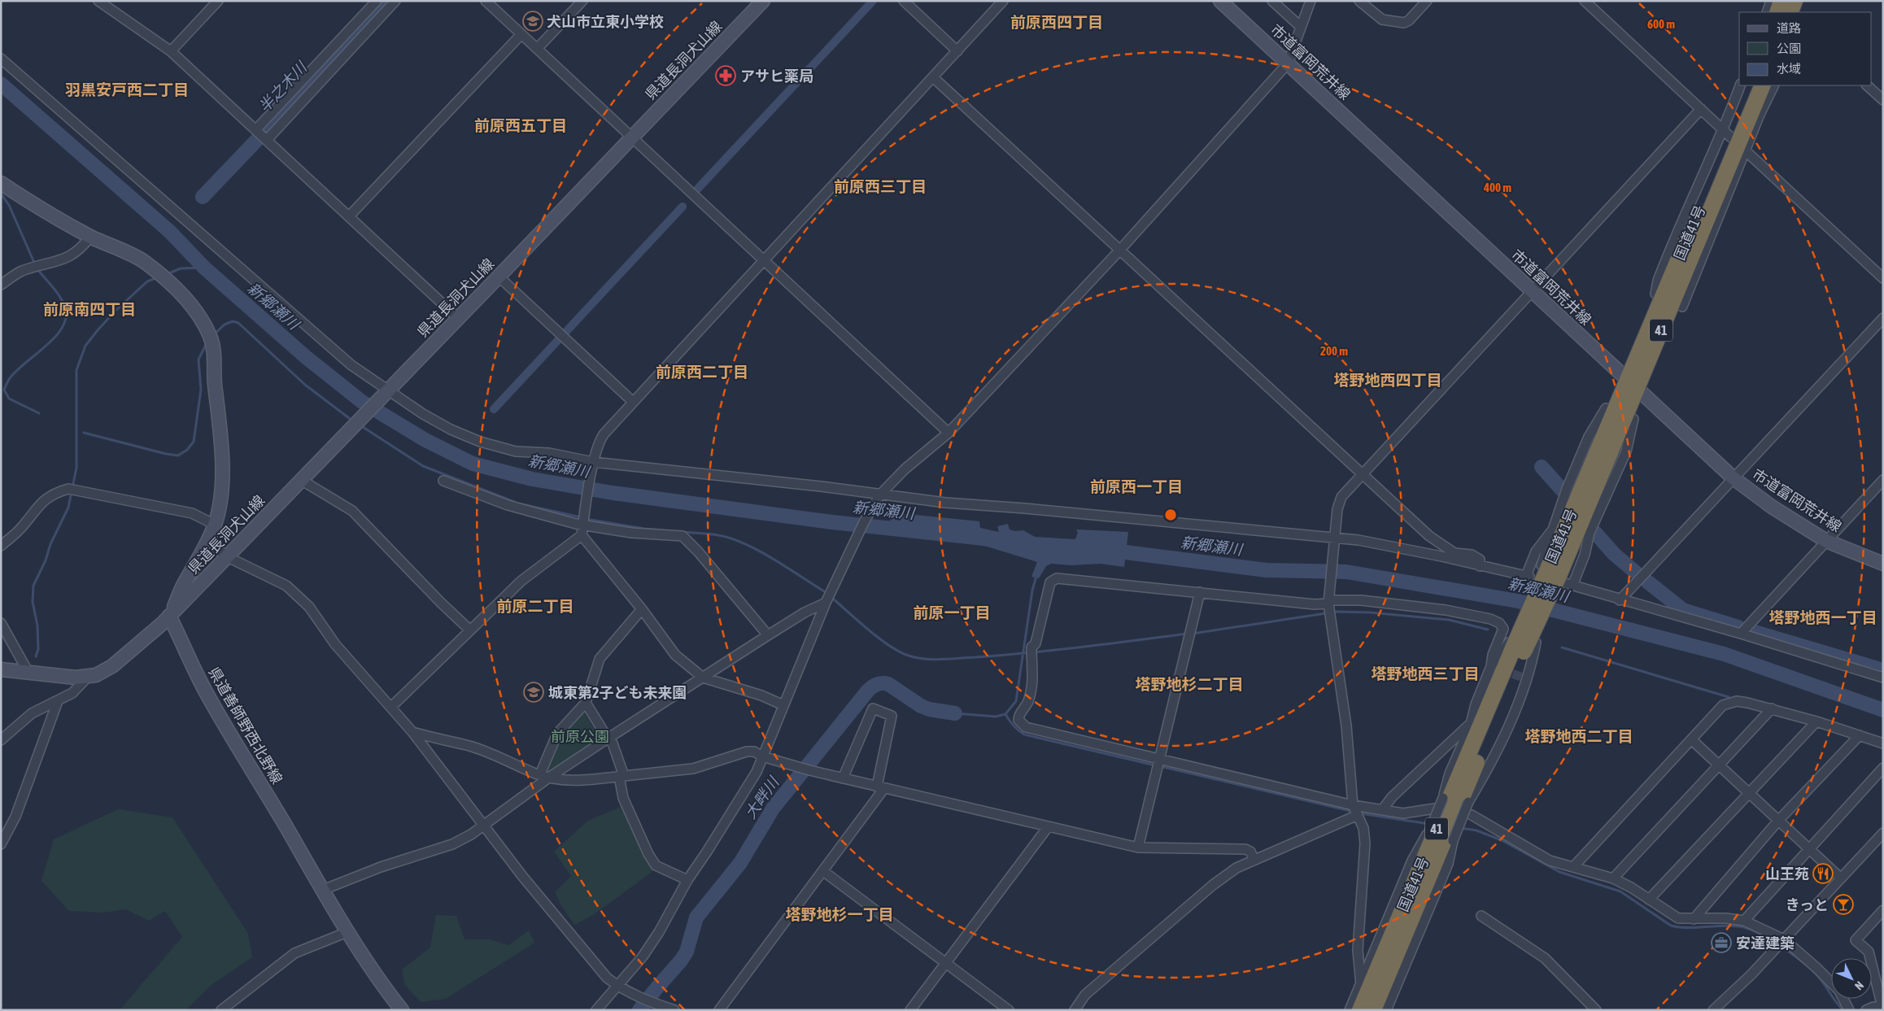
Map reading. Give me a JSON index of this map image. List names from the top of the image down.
{
  "streets": {
    "highway": ["国道41号", "41"],
    "main road": ["県道長洞犬山線", "市道富岡荒井線", "県道善師野西北野線"]
  },
  "crossings": [
    ["県道長洞犬山線", "県道善師野西北野線"],
    ["市道富岡荒井線", "国道41号"]
  ],
  "districts": [
    "前原西四丁目",
    "羽黒安戸西二丁目",
    "前原西五丁目",
    "前原西三丁目",
    "前原南四丁目",
    "前原西二丁目",
    "塔野地西四丁目",
    "前原西一丁目",
    "前原二丁目",
    "前原一丁目",
    "塔野地西一丁目",
    "塔野地西三丁目",
    "塔野地杉二丁目",
    "塔野地西二丁目",
    "塔野地杉一丁目"
  ],
  "water": ["半之木川", "新郷瀬川", "大畔川"],
  "parks": ["前原公園"],
  "places": {
    "school or university": ["犬山市立東小学校", "城東第2子ども未来園"],
    "pharmacy": ["アサヒ薬局"],
    "restaurant": ["山王苑"],
    "bar": ["きっと"],
    "office": ["安達建築"]
  },
  "legend": ["道路", "公園", "水域"],
  "north": "bottom right",
  "rings": ["600 m", "400 m", "200 m"]
}
